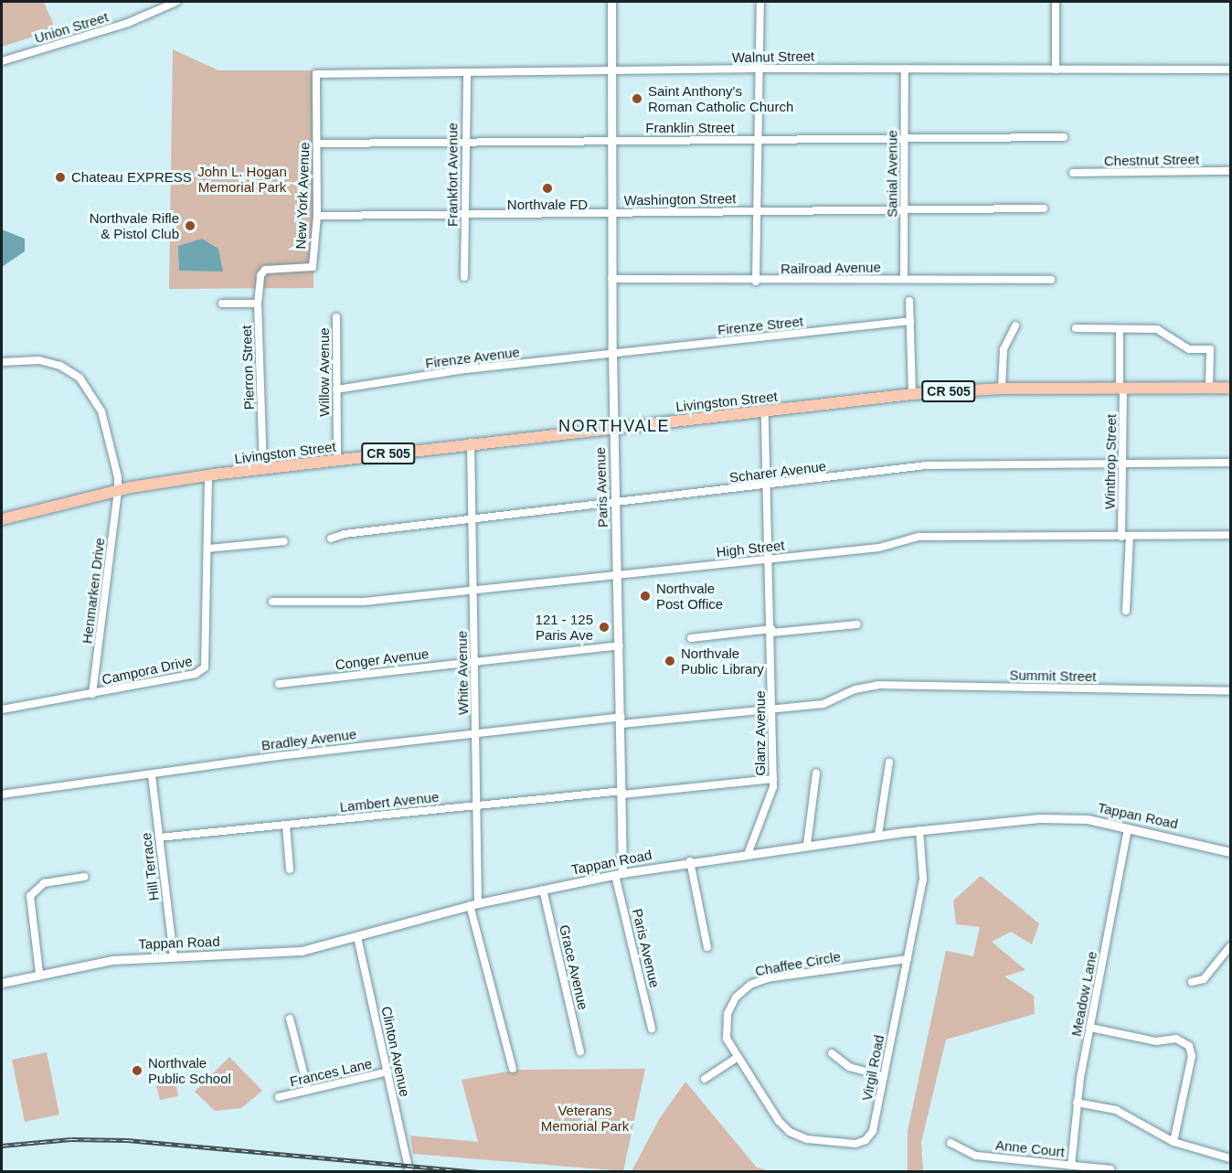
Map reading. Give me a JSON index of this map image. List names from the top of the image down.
{
  "streets": {
    "main road": ["CR 505", "Livingston Street"],
    "street": [
      "Union Street",
      "Walnut Street",
      "Franklin Street",
      "Chestnut Street",
      "Sanial Avenue",
      "Frankfort Avenue",
      "New York Avenue",
      "Washington Street",
      "Railroad Avenue",
      "Firenze Street",
      "Firenze Avenue",
      "Pierron Street",
      "Willow Avenue",
      "Winthrop Street",
      "Scharer Avenue",
      "Paris Avenue",
      "High Street",
      "Henmarken Drive",
      "Conger Avenue",
      "Campora Drive",
      "White Avenue",
      "Summit Street",
      "Glanz Avenue",
      "Bradley Avenue",
      "Lambert Avenue",
      "Tappan Road",
      "Hill Terrace",
      "Chaffee Circle",
      "Grace Avenue",
      "Meadow Lane",
      "Clinton Avenue",
      "Virgil Road",
      "Frances Lane",
      "Anne Court"
    ]
  },
  "crossings": [
    ["Walnut Street", "Sanial Avenue"],
    ["Walnut Street", "Frankfort Avenue"],
    ["Walnut Street", "New York Avenue"],
    ["Walnut Street", "Paris Avenue"],
    ["Franklin Street", "Sanial Avenue"],
    ["Franklin Street", "Frankfort Avenue"],
    ["Franklin Street", "New York Avenue"],
    ["Franklin Street", "Paris Avenue"],
    ["Sanial Avenue", "Washington Street"],
    ["Sanial Avenue", "Railroad Avenue"],
    ["Frankfort Avenue", "Washington Street"],
    ["New York Avenue", "Washington Street"],
    ["New York Avenue", "Pierron Street"],
    ["Washington Street", "Paris Avenue"],
    ["Railroad Avenue", "Paris Avenue"],
    ["Firenze Street", "Firenze Avenue"],
    ["Firenze Street", "Paris Avenue"],
    ["Firenze Avenue", "Willow Avenue"],
    ["Firenze Avenue", "Paris Avenue"],
    ["Pierron Street", "Livingston Street"],
    ["Willow Avenue", "Livingston Street"],
    ["Livingston Street", "Winthrop Street"],
    ["Livingston Street", "Paris Avenue"],
    ["Livingston Street", "Henmarken Drive"],
    ["Livingston Street", "Campora Drive"],
    ["Livingston Street", "White Avenue"],
    ["Livingston Street", "Glanz Avenue"],
    ["Winthrop Street", "Scharer Avenue"],
    ["Winthrop Street", "High Street"],
    ["Scharer Avenue", "Paris Avenue"],
    ["Scharer Avenue", "White Avenue"],
    ["Scharer Avenue", "Glanz Avenue"],
    ["Paris Avenue", "High Street"],
    ["Paris Avenue", "Conger Avenue"],
    ["Paris Avenue", "Bradley Avenue"],
    ["Paris Avenue", "Lambert Avenue"],
    ["Paris Avenue", "Tappan Road"],
    ["High Street", "White Avenue"],
    ["High Street", "Glanz Avenue"],
    ["Henmarken Drive", "Campora Drive"],
    ["Conger Avenue", "White Avenue"],
    ["White Avenue", "Bradley Avenue"],
    ["White Avenue", "Lambert Avenue"],
    ["White Avenue", "Tappan Road"],
    ["Summit Street", "Bradley Avenue"],
    ["Glanz Avenue", "Bradley Avenue"],
    ["Glanz Avenue", "Lambert Avenue"],
    ["Glanz Avenue", "Tappan Road"],
    ["Bradley Avenue", "Hill Terrace"],
    ["Lambert Avenue", "Hill Terrace"],
    ["Tappan Road", "Hill Terrace"],
    ["Tappan Road", "Grace Avenue"],
    ["Tappan Road", "Meadow Lane"],
    ["Tappan Road", "Clinton Avenue"],
    ["Tappan Road", "Virgil Road"],
    ["Chaffee Circle", "Virgil Road"],
    ["Meadow Lane", "Anne Court"],
    ["Clinton Avenue", "Frances Lane"]
  ],
  "districts": ["NORTHVALE"],
  "parks": ["John L. Hogan Memorial Park", "Veterans Memorial Park"],
  "places": [
    "Saint Anthony's Roman Catholic Church",
    "Chateau EXPRESS",
    "Northvale FD",
    "Northvale Rifle & Pistol Club",
    "Northvale Post Office",
    "121 - 125 Paris Ave",
    "Northvale Public Library",
    "Northvale Public School"
  ]
}
